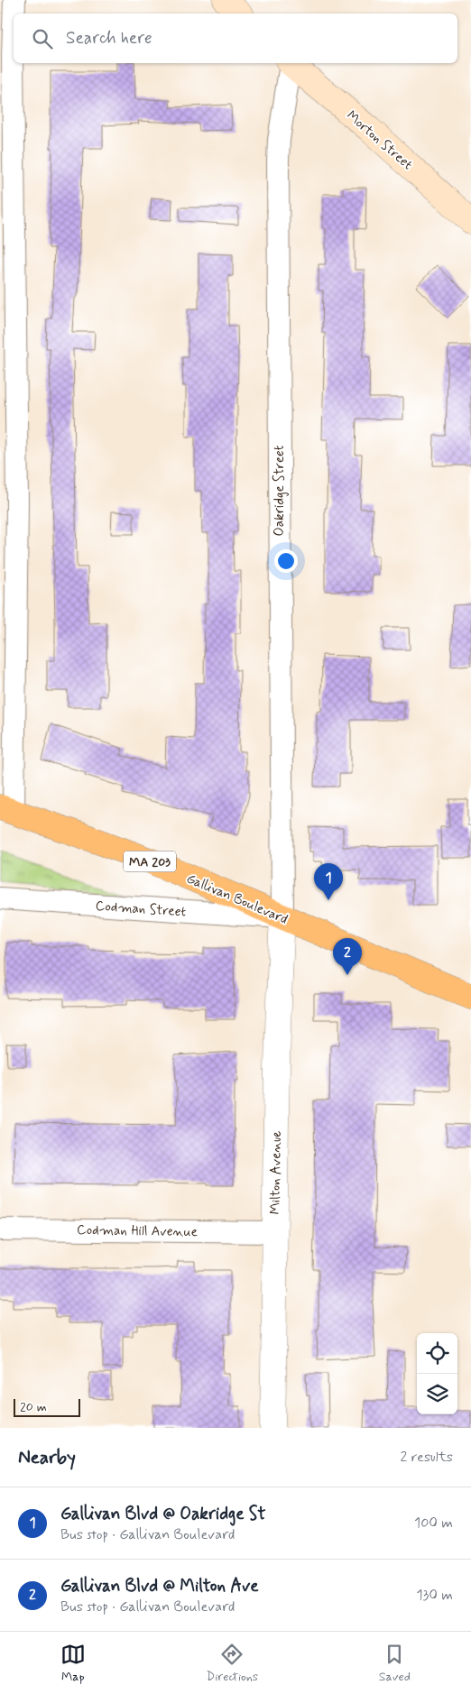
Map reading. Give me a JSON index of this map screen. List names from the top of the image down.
{
  "streets": {
    "highway": ["MA 203", "Gallivan Boulevard"],
    "main road": ["Morton Street"],
    "street": [
      "Oakridge Street",
      "Codman Street",
      "Milton Avenue",
      "Codman Hill Avenue"
    ]
  },
  "crossings": [
    ["Oakridge Street", "Gallivan Boulevard"],
    ["Oakridge Street", "Codman Street"],
    ["Oakridge Street", "Milton Avenue"],
    ["Gallivan Boulevard", "Codman Street"],
    ["Gallivan Boulevard", "Milton Avenue"],
    ["Codman Street", "Milton Avenue"],
    ["Milton Avenue", "Codman Hill Avenue"]
  ],
  "scale_bar": "20 m",
  "page": {
    "search": "Search here",
    "pins": ["1", "2"],
    "scale": "20 m",
    "heading": ["Nearby", "2 results"],
    "list": [
      {
        "mark": "1",
        "name": "Gallivan Blvd @ Oakridge St",
        "note": "Bus stop · Gallivan Boulevard",
        "value": "100 m"
      },
      {
        "mark": "2",
        "name": "Gallivan Blvd @ Milton Ave",
        "note": "Bus stop · Gallivan Boulevard",
        "value": "130 m"
      }
    ],
    "nav": ["Map", "Directions", "Saved"]
  }
}
